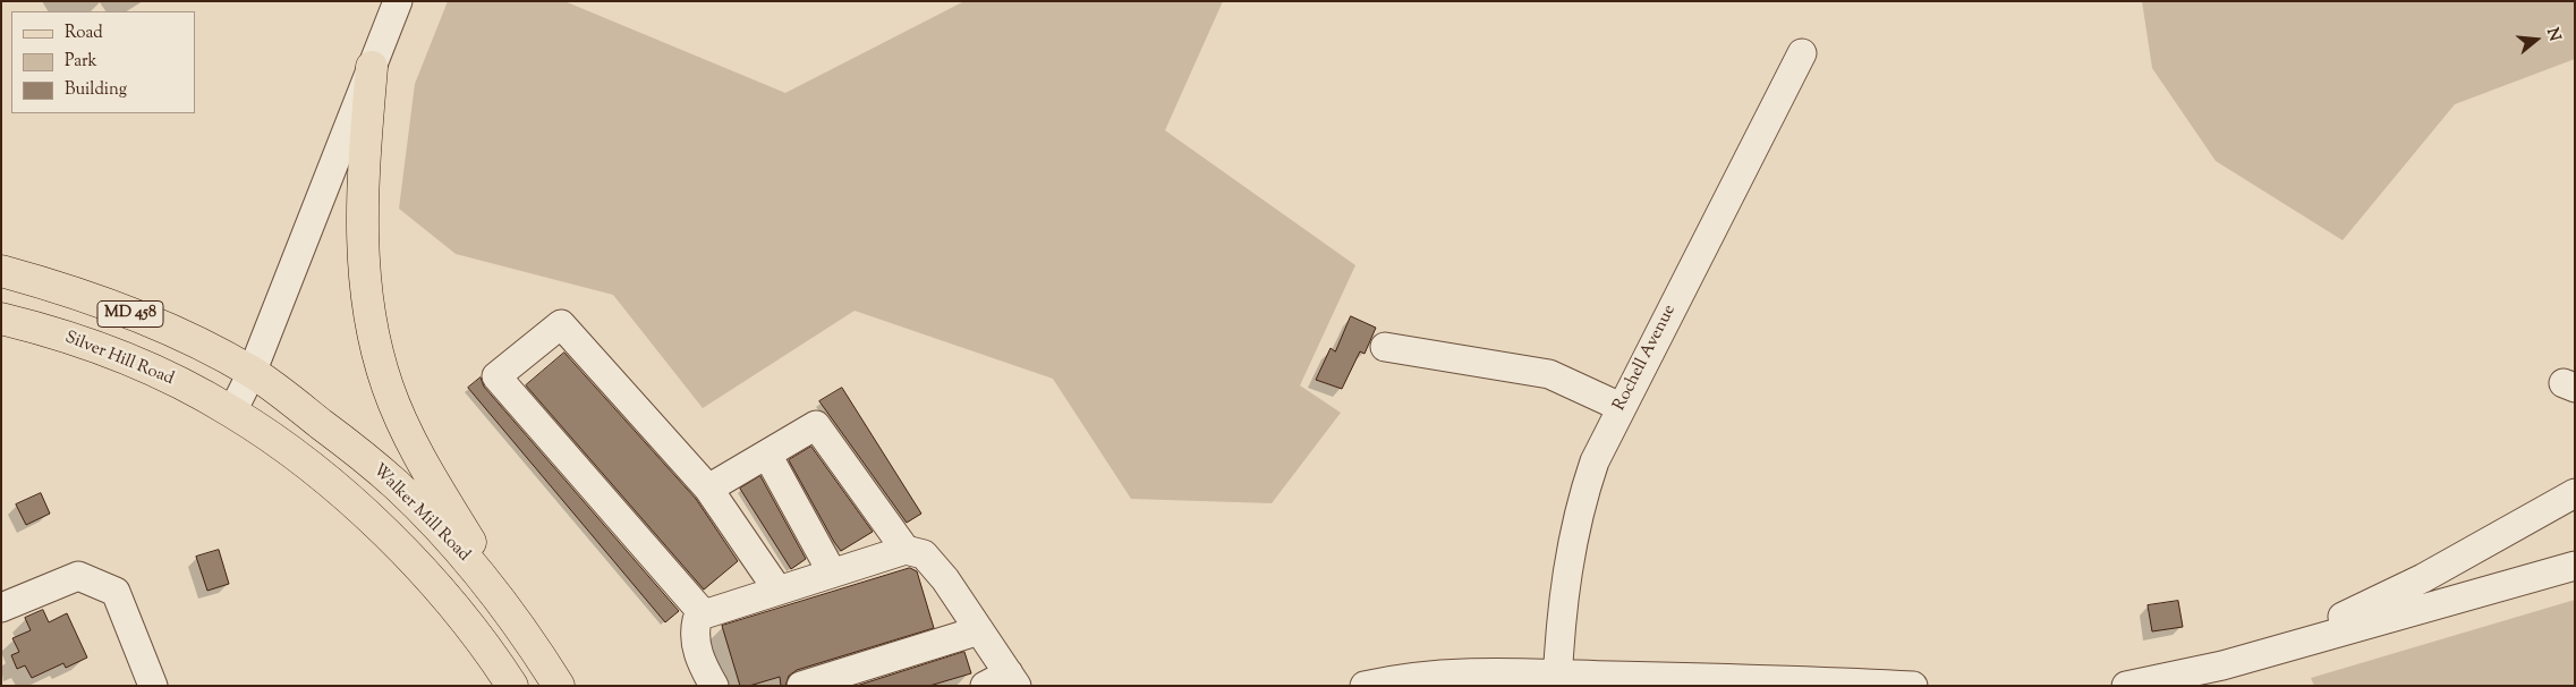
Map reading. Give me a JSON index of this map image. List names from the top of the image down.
{
  "streets": {
    "main road": ["MD 458", "Silver Hill Road", "Walker Mill Road"],
    "street": ["Rochell Avenue"]
  },
  "crossings": [
    ["MD 458", "Walker Mill Road"]
  ],
  "legend": ["Road", "Park", "Building"],
  "north": "right"
}
